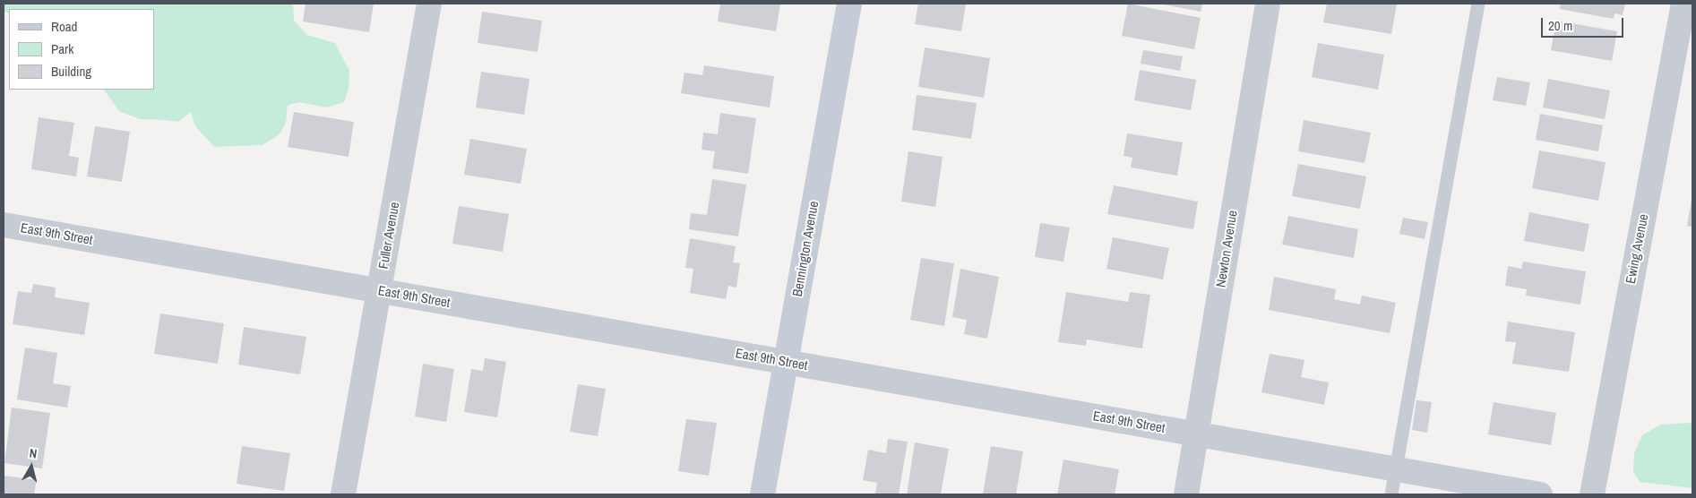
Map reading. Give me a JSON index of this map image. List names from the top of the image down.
{
  "streets": {
    "street": [
      "East 9th Street",
      "Fuller Avenue",
      "Bennington Avenue",
      "Newton Avenue",
      "Ewing Avenue"
    ]
  },
  "crossings": [
    ["East 9th Street", "Fuller Avenue"],
    ["East 9th Street", "Bennington Avenue"],
    ["East 9th Street", "Newton Avenue"]
  ],
  "legend": ["Road", "Park", "Building"],
  "scale_bar": "20 m",
  "north": "top"
}
